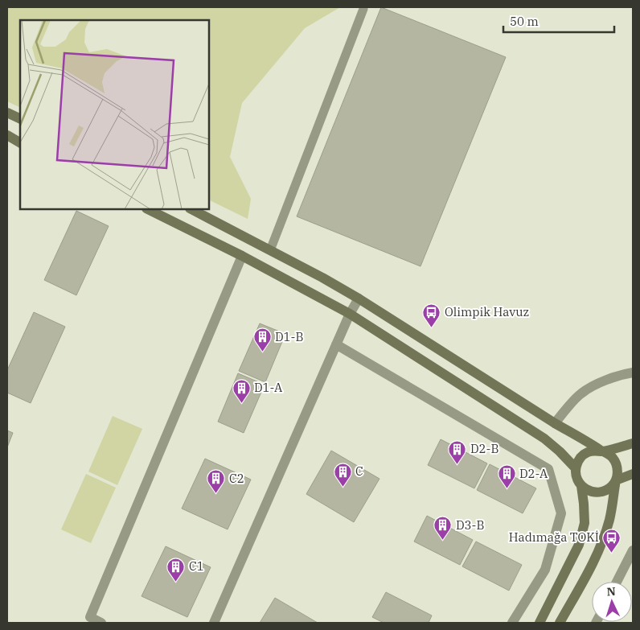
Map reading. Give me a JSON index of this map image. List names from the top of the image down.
{
  "places": {
    "bus stop": ["Olimpik Havuz", "Hadımağa TOKİ"],
    "building": [
      "D1-B",
      "D1-A",
      "D2-B",
      "C",
      "D2-A",
      "C2",
      "D3-B",
      "C1"
    ]
  },
  "scale_bar": "50 m",
  "north": "top"
}
